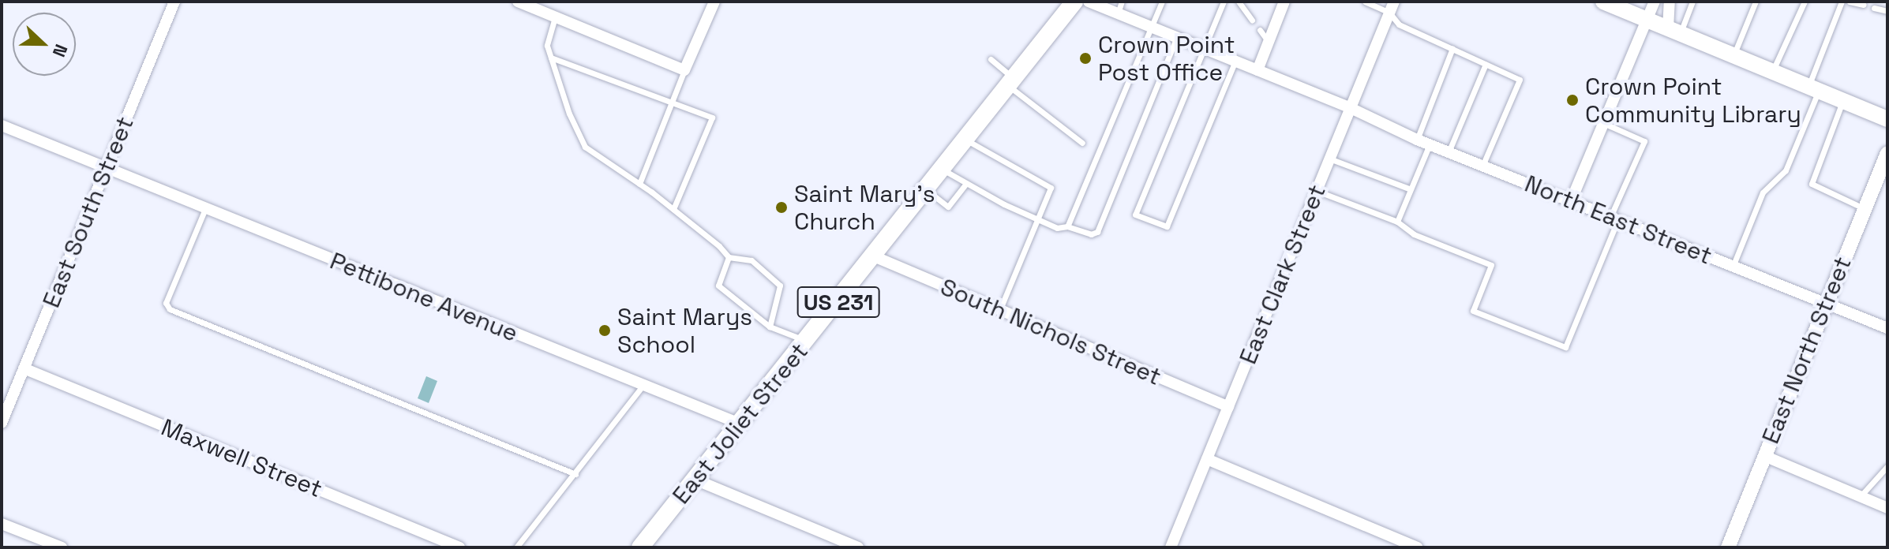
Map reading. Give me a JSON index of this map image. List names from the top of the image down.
{
  "streets": {
    "main road": ["US 231", "East Joliet Street"],
    "street": [
      "East South Street",
      "North East Street",
      "East Clark Street",
      "Pettibone Avenue",
      "South Nichols Street",
      "East North Street",
      "Maxwell Street"
    ]
  },
  "crossings": [
    ["East South Street", "Pettibone Avenue"],
    ["East South Street", "Maxwell Street"],
    ["North East Street", "East Clark Street"],
    ["North East Street", "East North Street"],
    ["East Clark Street", "South Nichols Street"],
    ["Pettibone Avenue", "East Joliet Street"],
    ["South Nichols Street", "East Joliet Street"]
  ],
  "places": [
    "Crown Point Post Office",
    "Crown Point Community Library",
    "Saint Mary's Church",
    "Saint Marys School"
  ],
  "north": "right"
}
